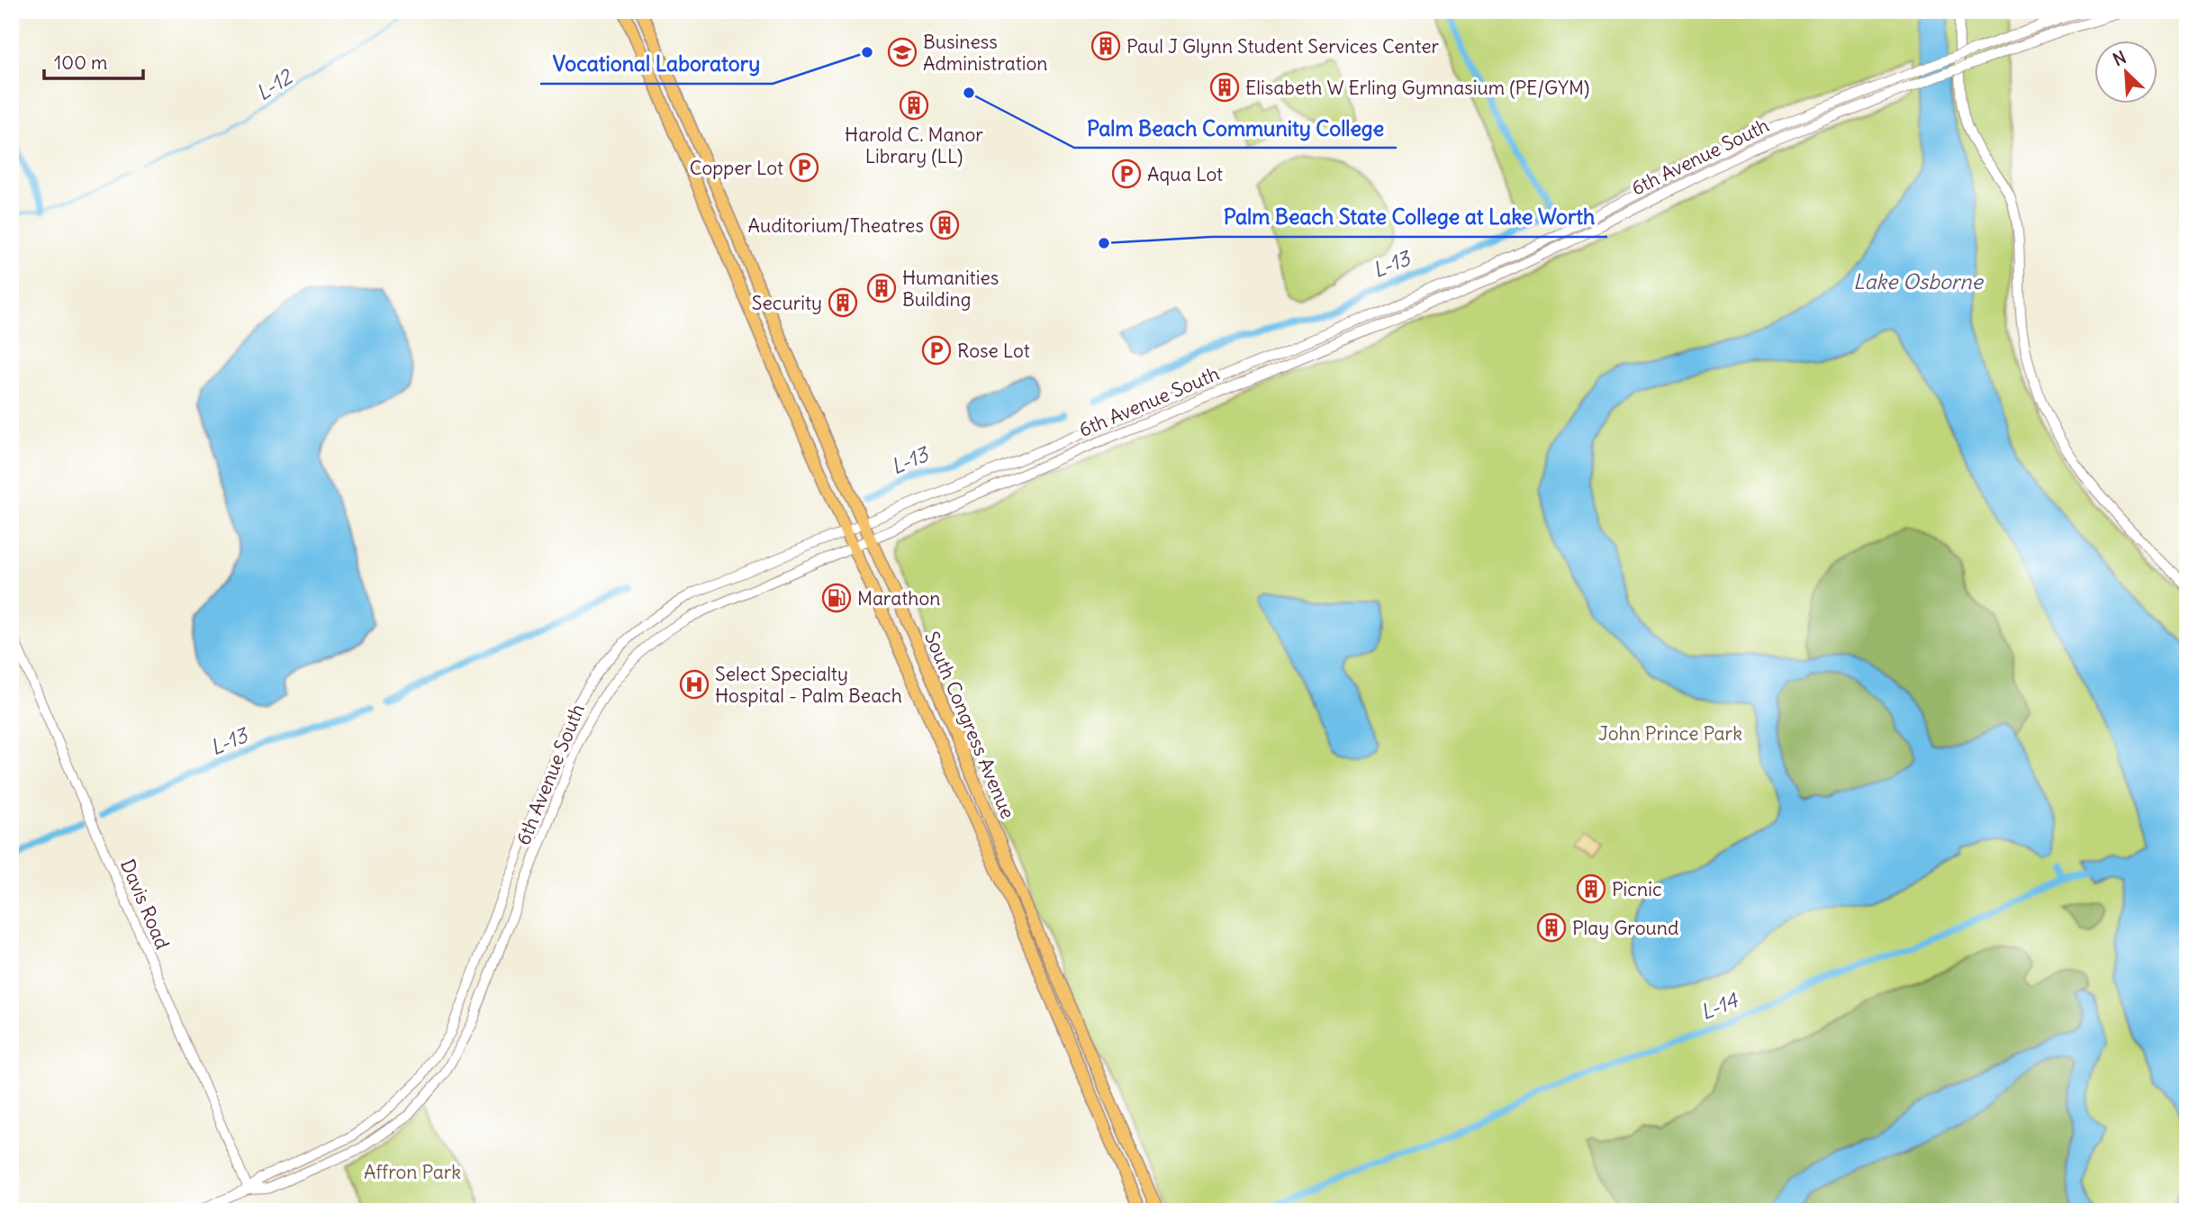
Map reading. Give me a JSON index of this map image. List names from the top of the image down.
{
  "streets": {
    "main road": ["South Congress Avenue"],
    "street": ["6th Avenue South", "Davis Road"]
  },
  "crossings": [
    ["6th Avenue South", "South Congress Avenue"],
    ["6th Avenue South", "Davis Road"]
  ],
  "water": [
    "L-12",
    "L-13",
    "Lake Osborne",
    "L-14"
  ],
  "parks": ["John Prince Park", "Affron Park"],
  "places": {
    "building": [
      "Paul J Glynn Student Services Center",
      "Elisabeth W Erling Gymnasium (PE/GYM)",
      "Harold C. Manor Library (LL)",
      "Auditorium/Theatres",
      "Humanities Building",
      "Security",
      "Picnic",
      "Play Ground"
    ],
    "other": ["Vocational Laboratory", "Palm Beach Community College", "Palm Beach State College at Lake Worth"],
    "school or university": ["Business Administration"],
    "parking": ["Copper Lot", "Aqua Lot", "Rose Lot"],
    "fuel station": ["Marathon"],
    "hospital": ["Select Specialty Hospital - Palm Beach"]
  },
  "scale_bar": "100 m",
  "north": "top left"
}
